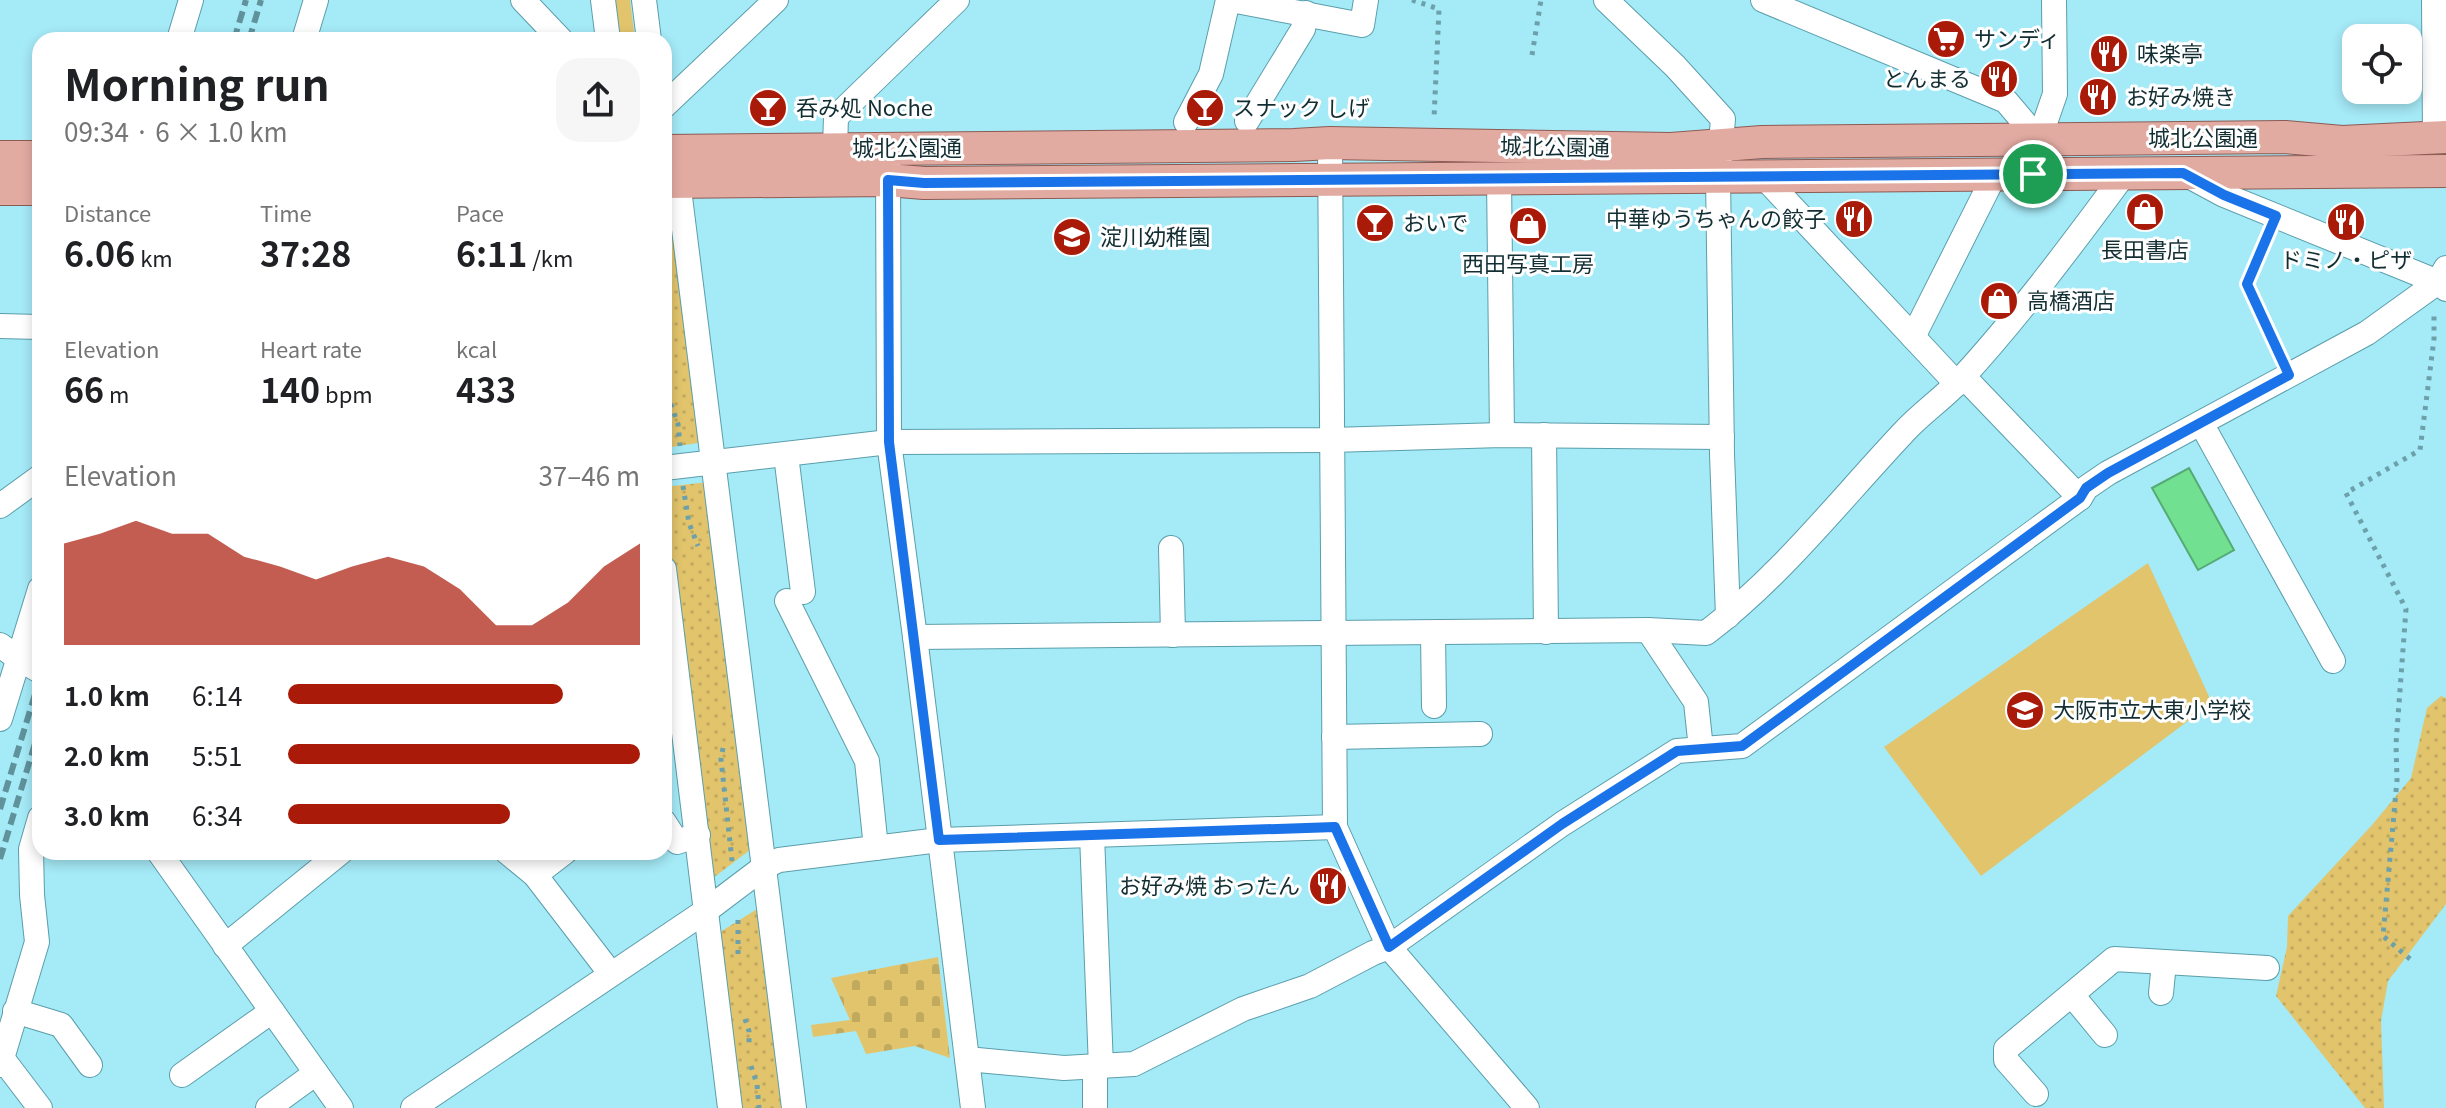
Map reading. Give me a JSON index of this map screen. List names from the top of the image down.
{
  "streets": {
    "main road": ["城北公園通"]
  },
  "places": {
    "supermarket": ["サンディ"],
    "restaurant": [
      "味楽亭",
      "とんまる",
      "お好み焼き",
      "中華ゆうちゃんの餃子",
      "ドミノ・ピザ",
      "お好み焼 おったん"
    ],
    "bar": ["呑み処 Noche", "スナック しげ", "おいで"],
    "shop": ["長田書店", "西田写真工房", "高橋酒店"],
    "school or university": ["淀川幼稚園", "大阪市立大東小学校"]
  },
  "page": {
    "heading": ["Morning run", "09:34 · 6 × 1.0 km"],
    "stats": [
      ["Distance", "6.06 km"],
      ["Time", "37:28"],
      ["Pace", "6:11 /km"],
      ["Elevation", "66 m"],
      ["Heart rate", "140 bpm"],
      ["kcal", "433"]
    ],
    "chart": ["Elevation", "37–46 m"],
    "list": [
      {
        "name": "1.0 km",
        "note": "6:14"
      },
      {
        "name": "2.0 km",
        "note": "5:51"
      },
      {
        "name": "3.0 km",
        "note": "6:34"
      }
    ]
  }
}
